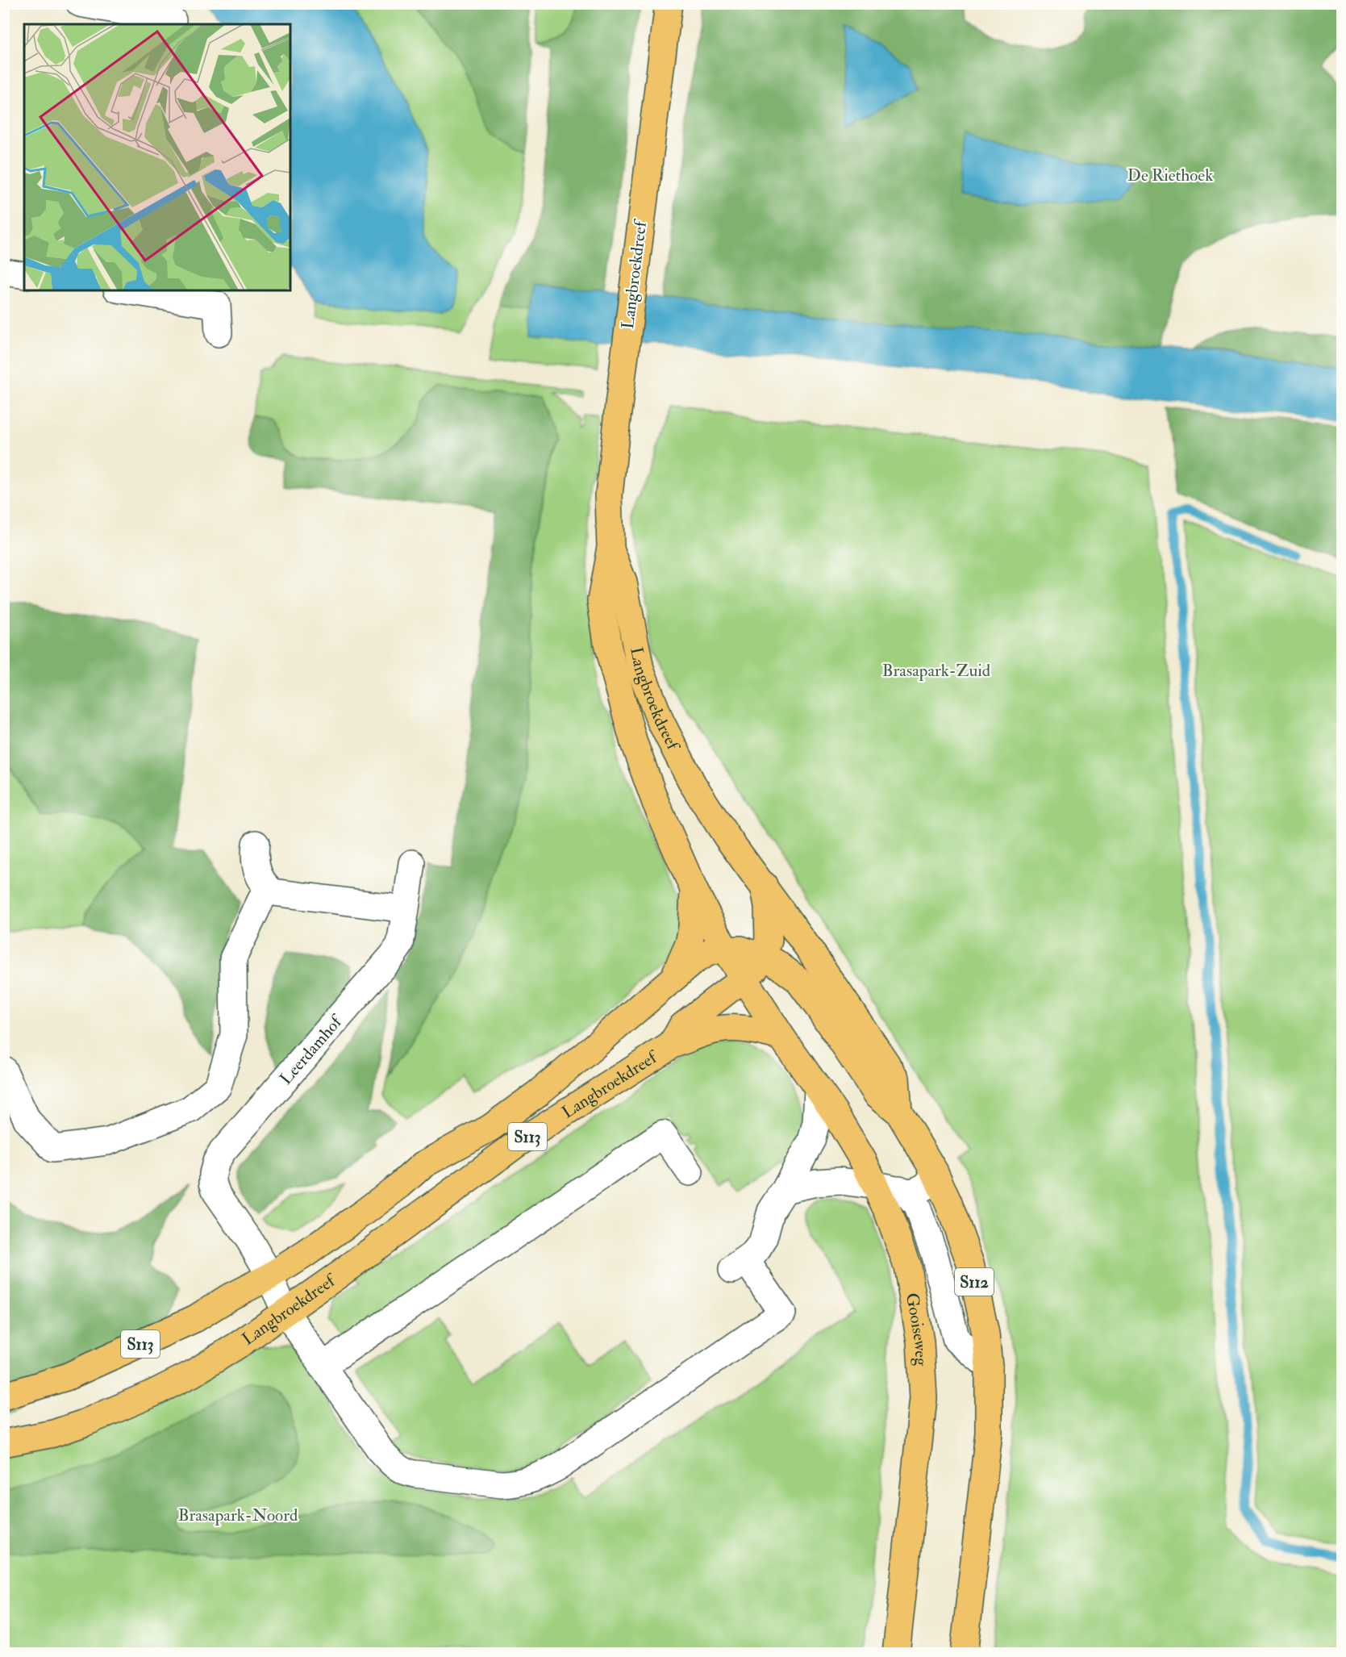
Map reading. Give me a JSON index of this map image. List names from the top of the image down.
{
  "streets": {
    "main road": [
      "Langbroekdreef",
      "S113",
      "S112",
      "Gooiseweg"
    ],
    "street": ["Leerdamhof"]
  },
  "crossings": [
    ["Langbroekdreef", "Leerdamhof"],
    ["Langbroekdreef", "S113"],
    ["Langbroekdreef", "S112"],
    ["S113", "S112"],
    ["S113", "Gooiseweg"],
    ["S112", "Gooiseweg"]
  ],
  "parks": ["De Riethoek", "Brasapark-Zuid", "Brasapark-Noord"]
}
